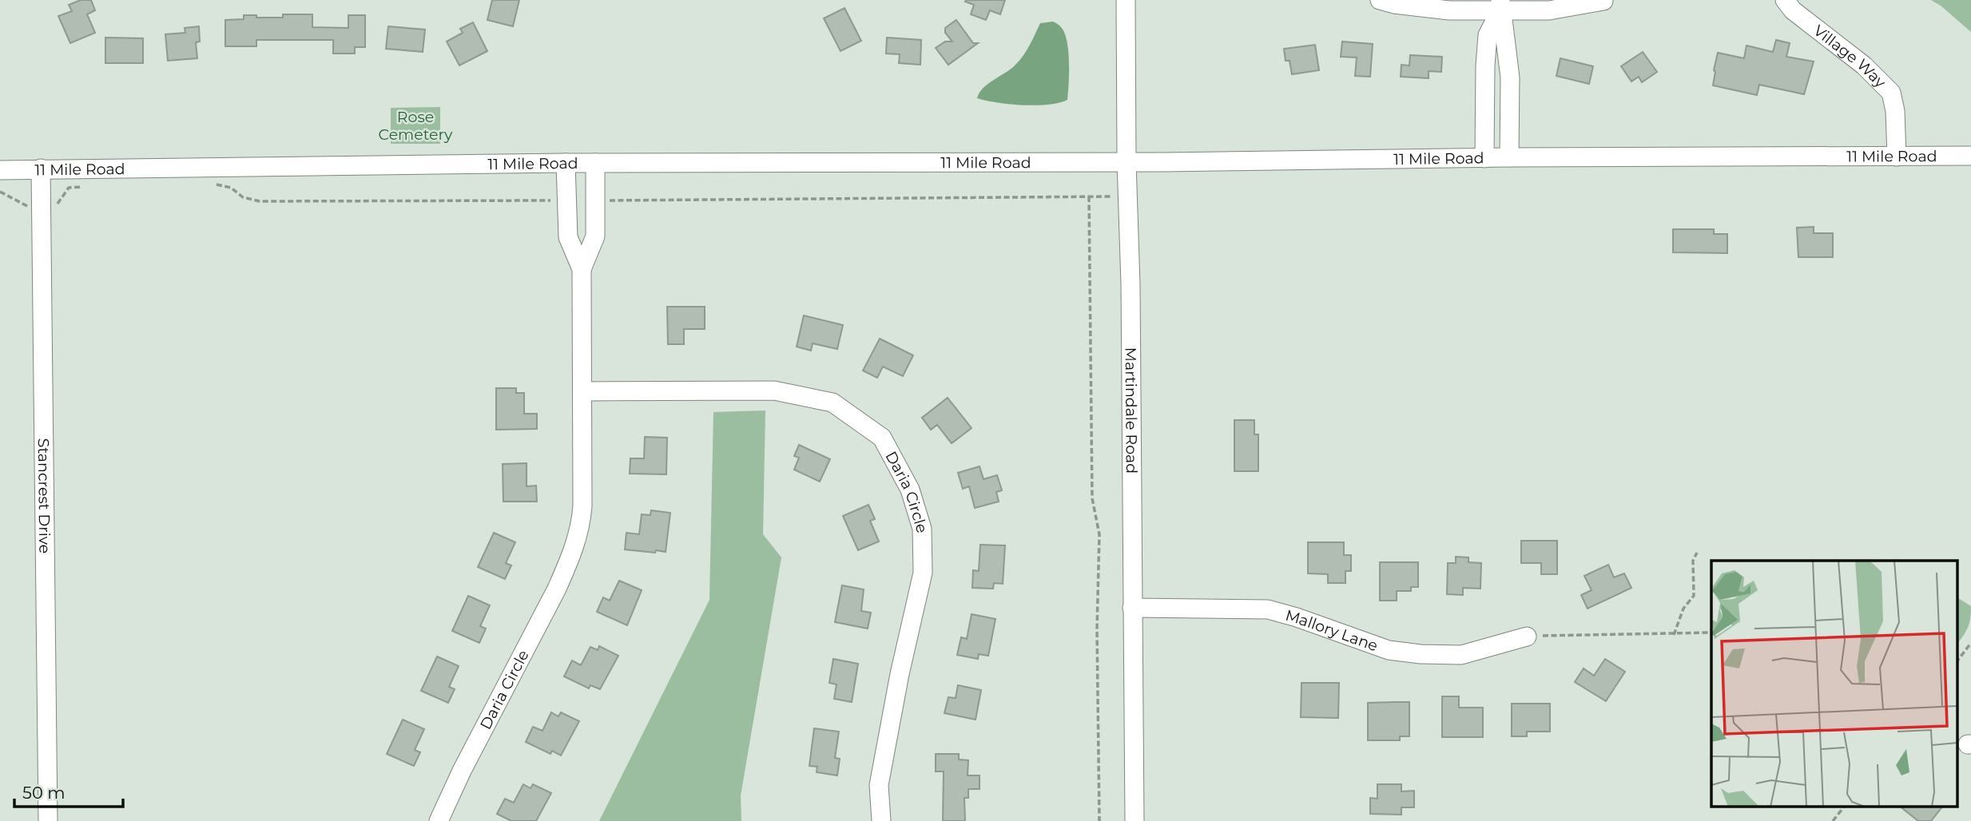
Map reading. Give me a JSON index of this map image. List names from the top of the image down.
{
  "streets": {
    "street": [
      "Village Way",
      "11 Mile Road",
      "Martindale Road",
      "Daria Circle",
      "Stancrest Drive",
      "Mallory Lane"
    ]
  },
  "crossings": [
    ["Village Way", "11 Mile Road"],
    ["11 Mile Road", "Martindale Road"],
    ["11 Mile Road", "Daria Circle"],
    ["11 Mile Road", "Stancrest Drive"],
    ["Martindale Road", "Mallory Lane"]
  ],
  "parks": ["Rose Cemetery"],
  "scale_bar": "50 m"
}
